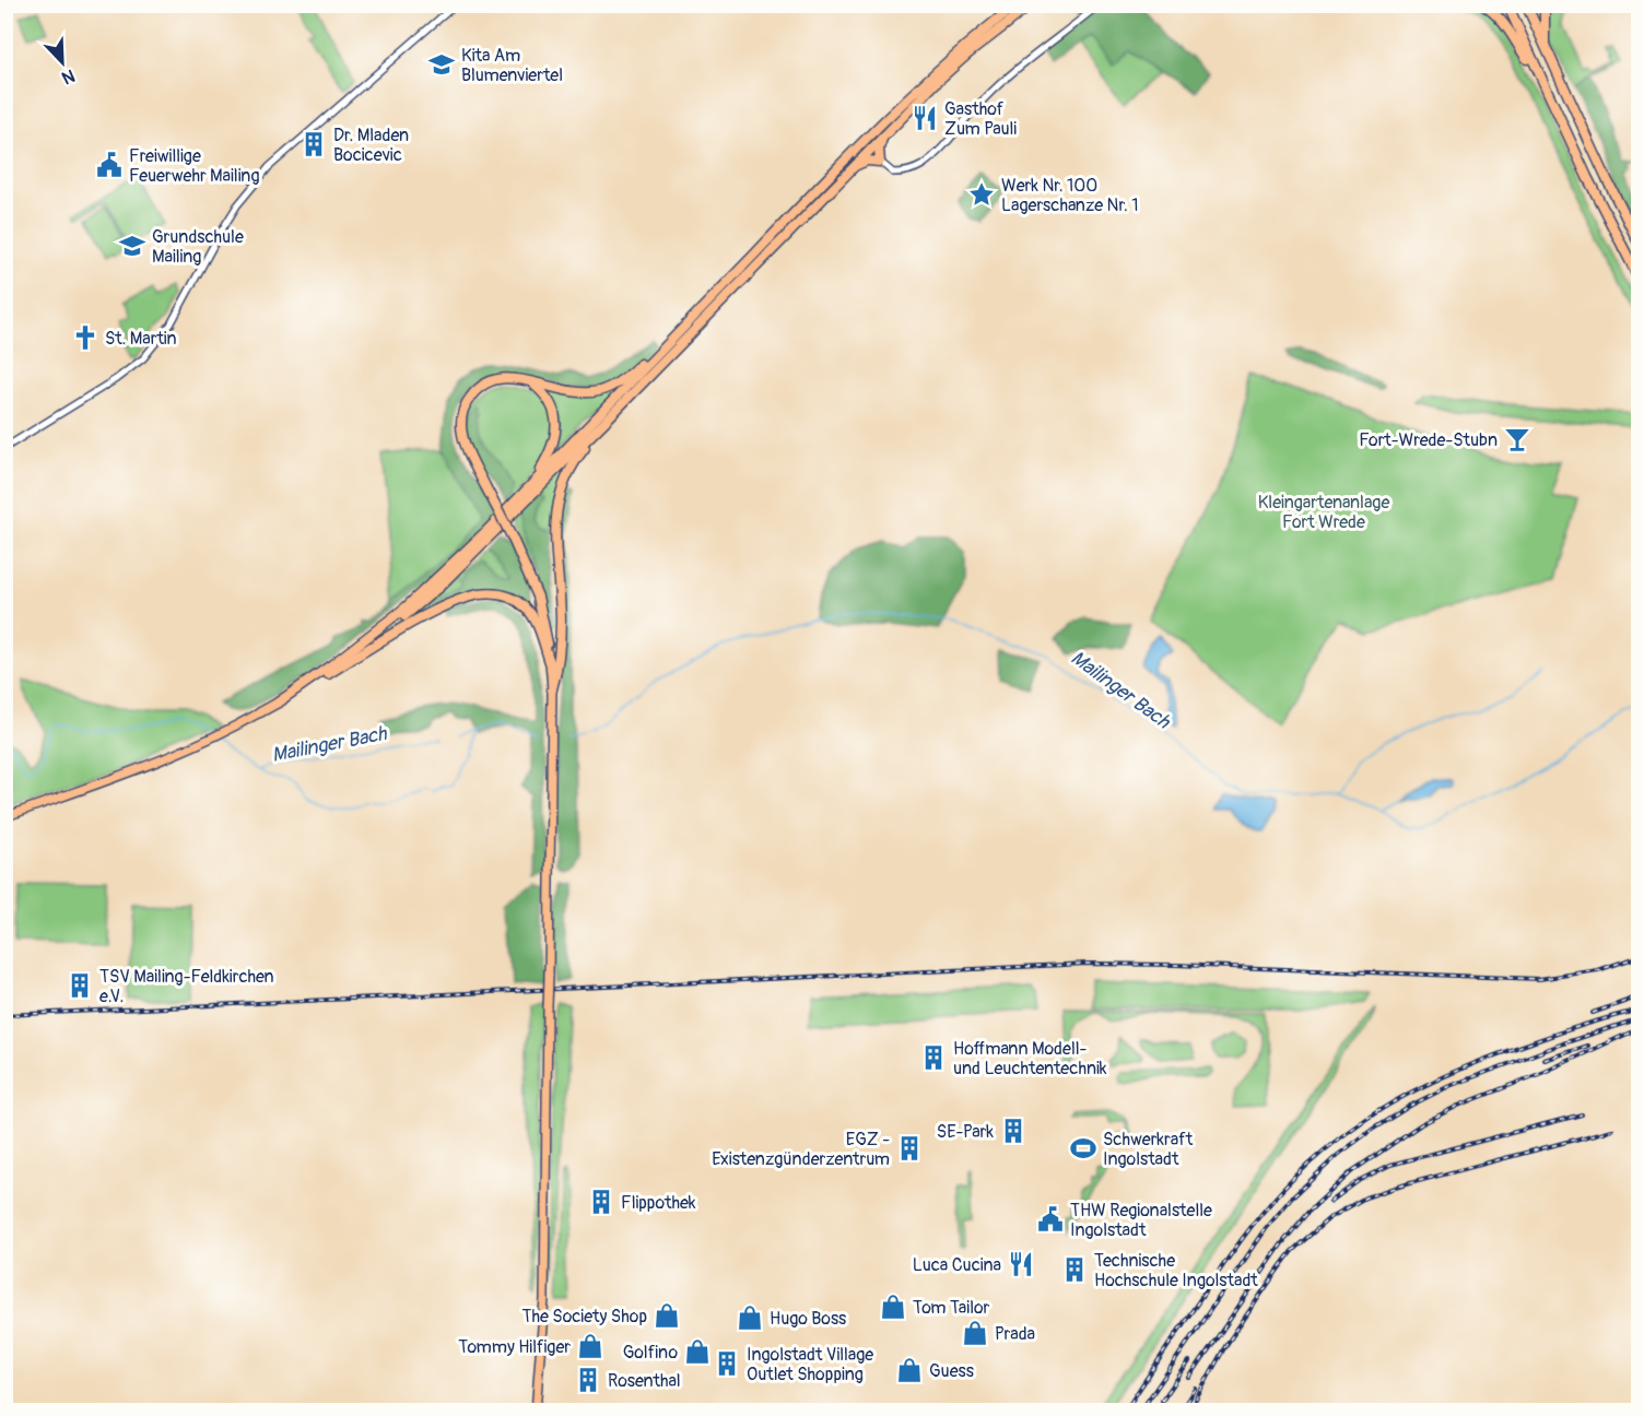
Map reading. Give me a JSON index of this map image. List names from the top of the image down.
{
  "water": ["Mailinger Bach"],
  "parks": ["Kleingartenanlage Fort Wrede"],
  "places": {
    "school or university": ["Kita Am Blumenviertel", "Grundschule Mailing"],
    "restaurant": ["Gasthof Zum Pauli", "Luca Cucina"],
    "building": [
      "Dr. Mladen Bocicevic",
      "TSV Mailing-Feldkirchen e.V.",
      "Hoffmann Modell- und Leuchtentechnik",
      "SE-Park",
      "EGZ - Existenzgünderzentrum",
      "Flippothek",
      "Technische Hochschule Ingolstadt",
      "Ingolstadt Village Outlet Shopping",
      "Rosenthal"
    ],
    "public building": ["Freiwillige Feuerwehr Mailing", "THW Regionalstelle Ingolstadt"],
    "place": ["Werk Nr. 100 Lagerschanze Nr. 1"],
    "church": ["St. Martin"],
    "bar": ["Fort-Wrede-Stubn"],
    "sports": ["Schwerkraft Ingolstadt"],
    "shop": [
      "Tom Tailor",
      "The Society Shop",
      "Hugo Boss",
      "Prada",
      "Tommy Hilfiger",
      "Golfino",
      "Guess"
    ]
  },
  "north": "bottom right"
}
